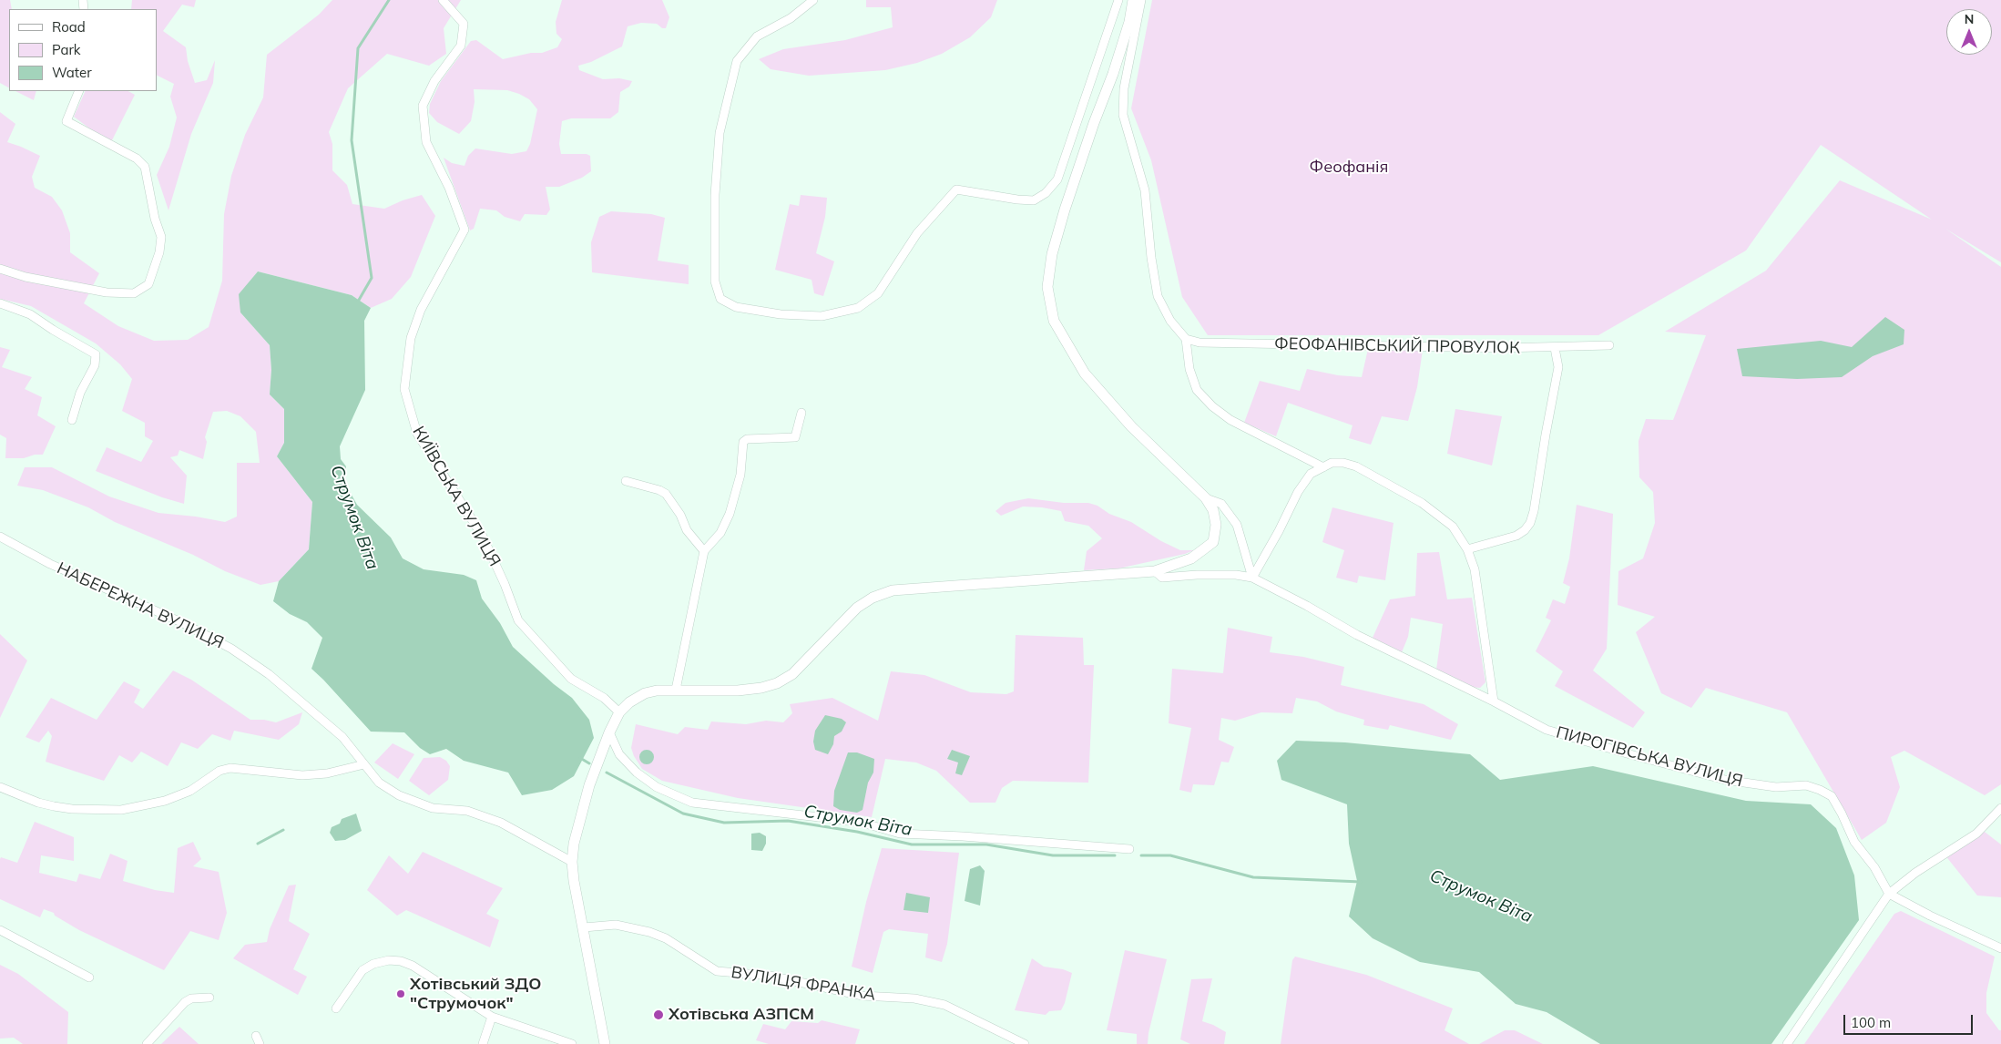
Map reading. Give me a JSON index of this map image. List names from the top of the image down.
{
  "streets": {
    "street": [
      "ФЕОФАНІВСЬКИЙ ПРОВУЛОК",
      "КИЇВСЬКА ВУЛИЦЯ",
      "НАБЕРЕЖНА ВУЛИЦЯ",
      "ПИРОГІВСЬКА ВУЛИЦЯ",
      "ВУЛИЦЯ ФРАНКА"
    ]
  },
  "water": ["Струмок Віта"],
  "parks": ["Феофанія"],
  "places": ["Хотівський ЗДО \"Струмочок\"", "Хотівська АЗПСМ"],
  "legend": ["Road", "Park", "Water"],
  "scale_bar": "100 m",
  "north": "top"
}
